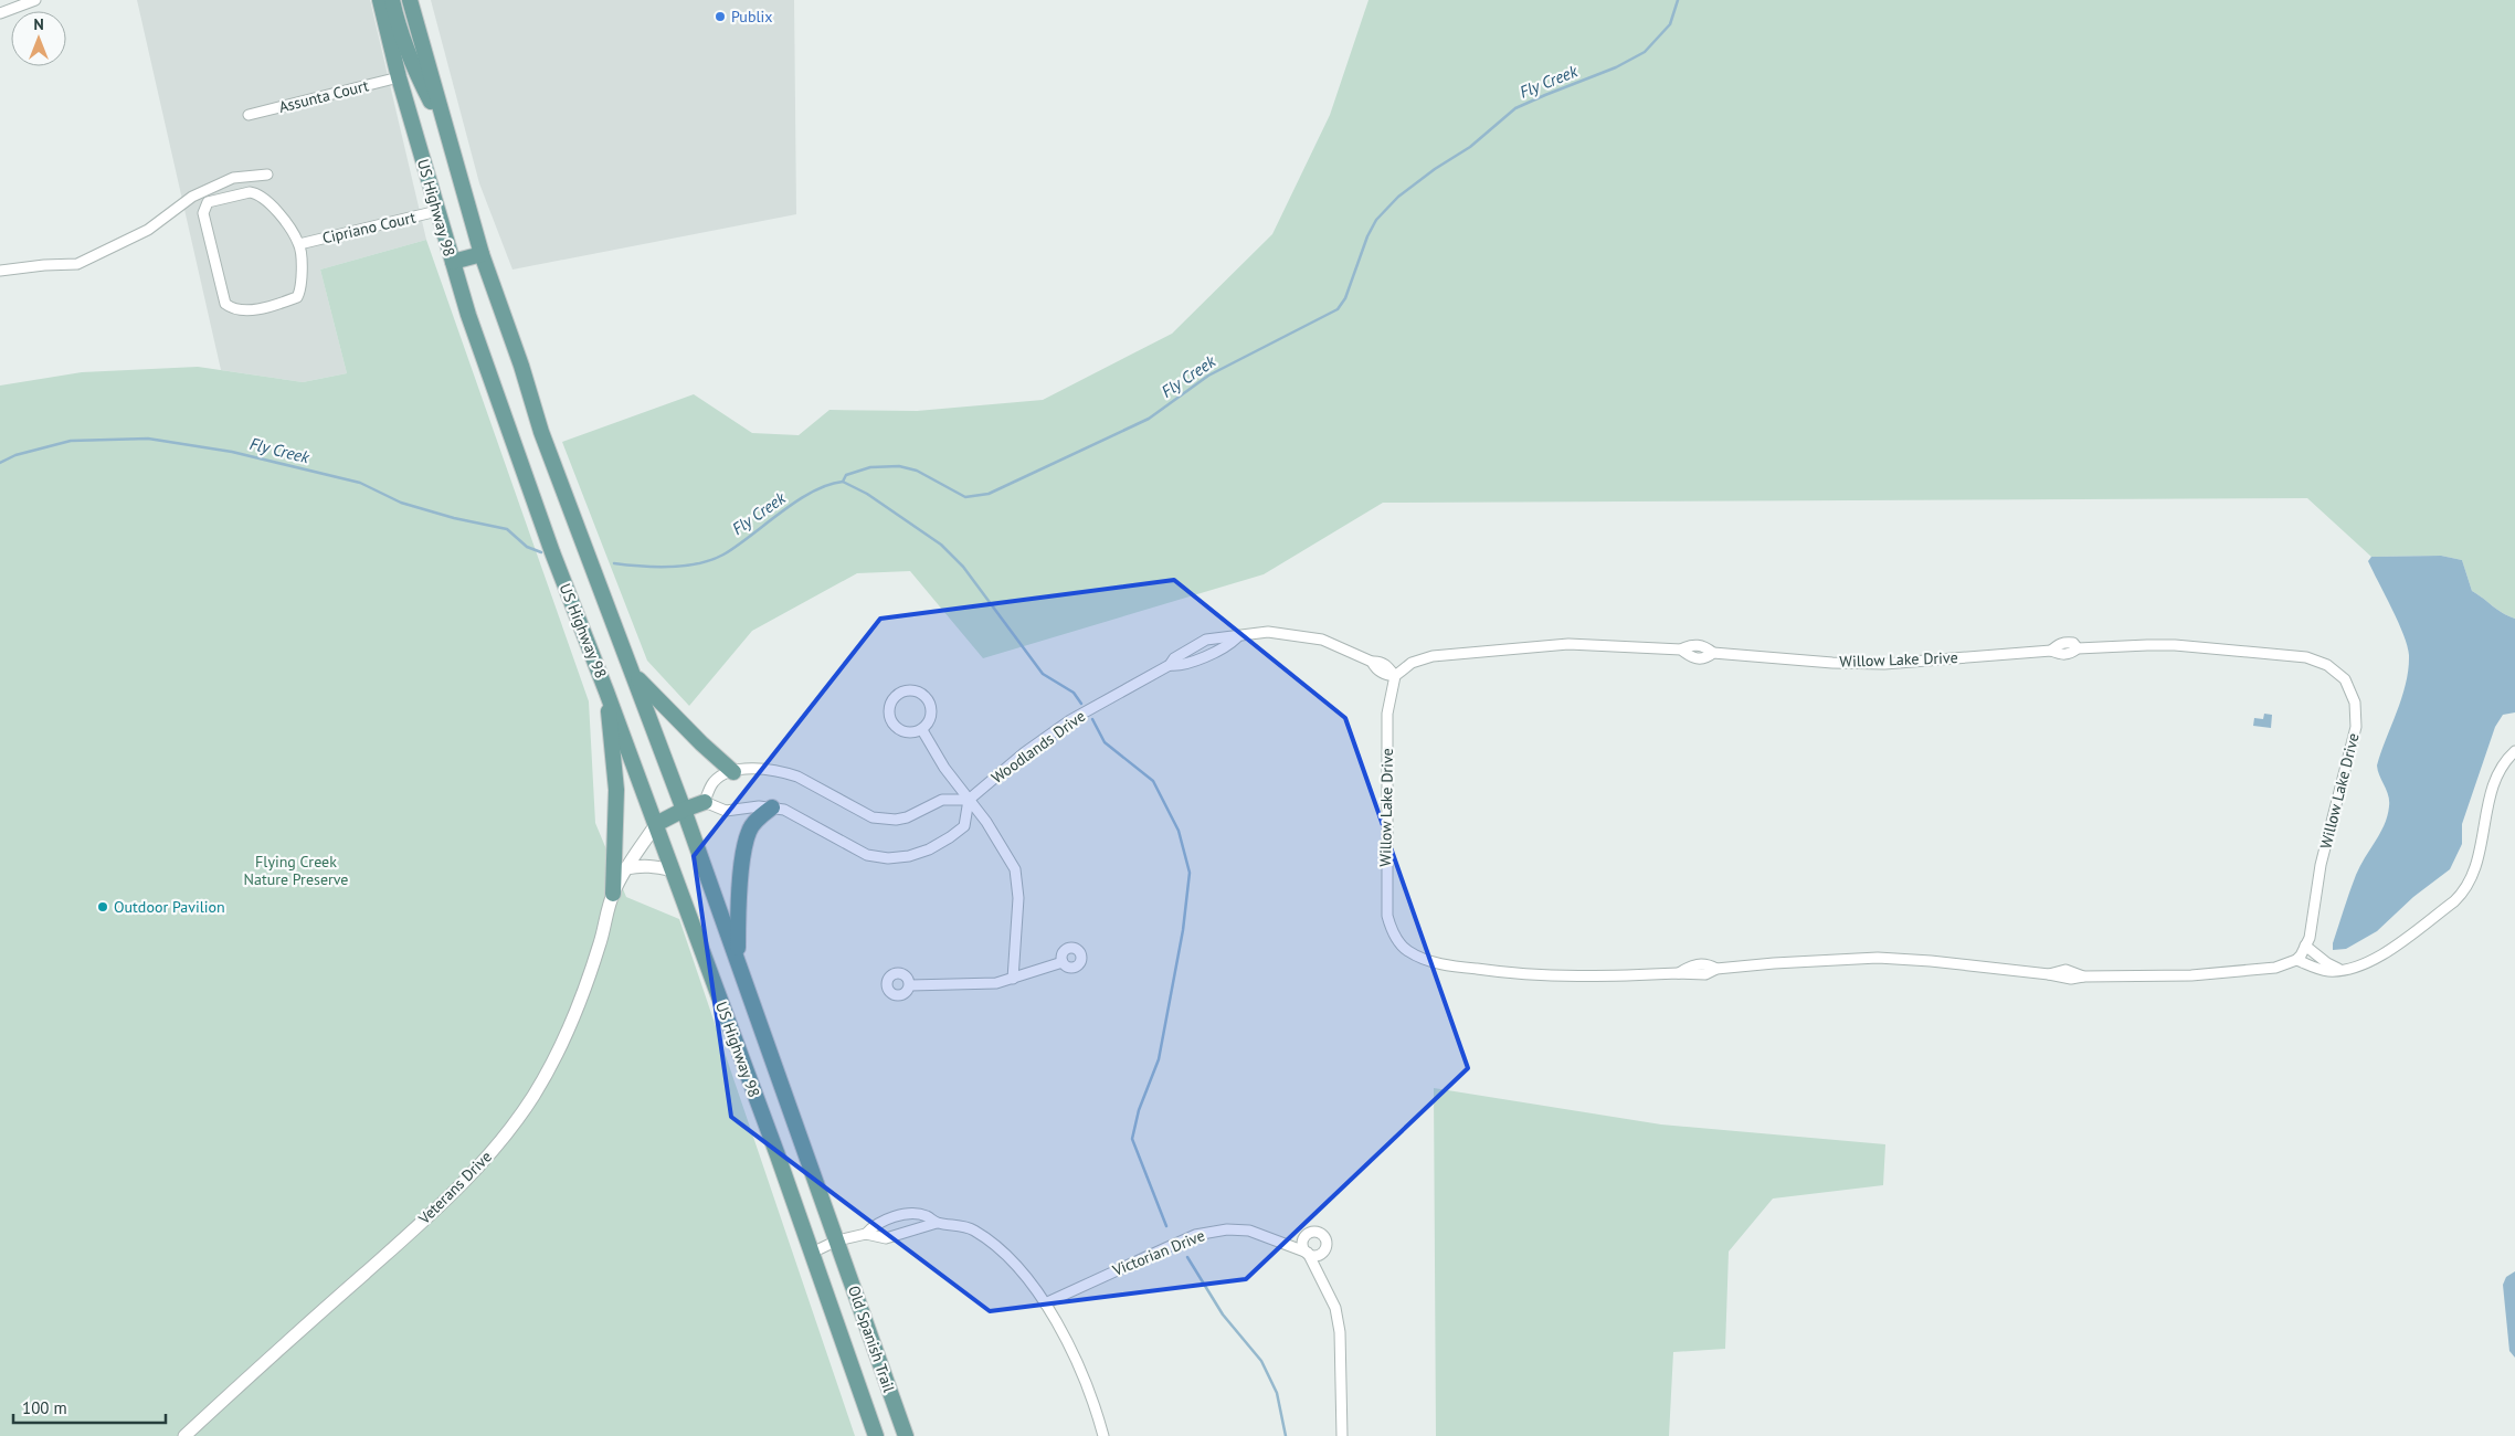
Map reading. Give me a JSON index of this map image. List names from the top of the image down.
{
  "streets": {
    "main road": ["US Highway 98", "Old Spanish Trail"],
    "street": [
      "Assunta Court",
      "Cipriano Court",
      "Willow Lake Drive",
      "Woodlands Drive",
      "Veterans Drive",
      "Victorian Drive"
    ]
  },
  "crossings": [
    ["Assunta Court", "US Highway 98"],
    ["US Highway 98", "Cipriano Court"],
    ["US Highway 98", "Veterans Drive"],
    ["US Highway 98", "Old Spanish Trail"],
    ["Willow Lake Drive", "Woodlands Drive"]
  ],
  "water": ["Fly Creek"],
  "parks": ["Flying Creek Nature Preserve"],
  "places": ["Publix", "Outdoor Pavilion"],
  "scale_bar": "100 m",
  "north": "top"
}
